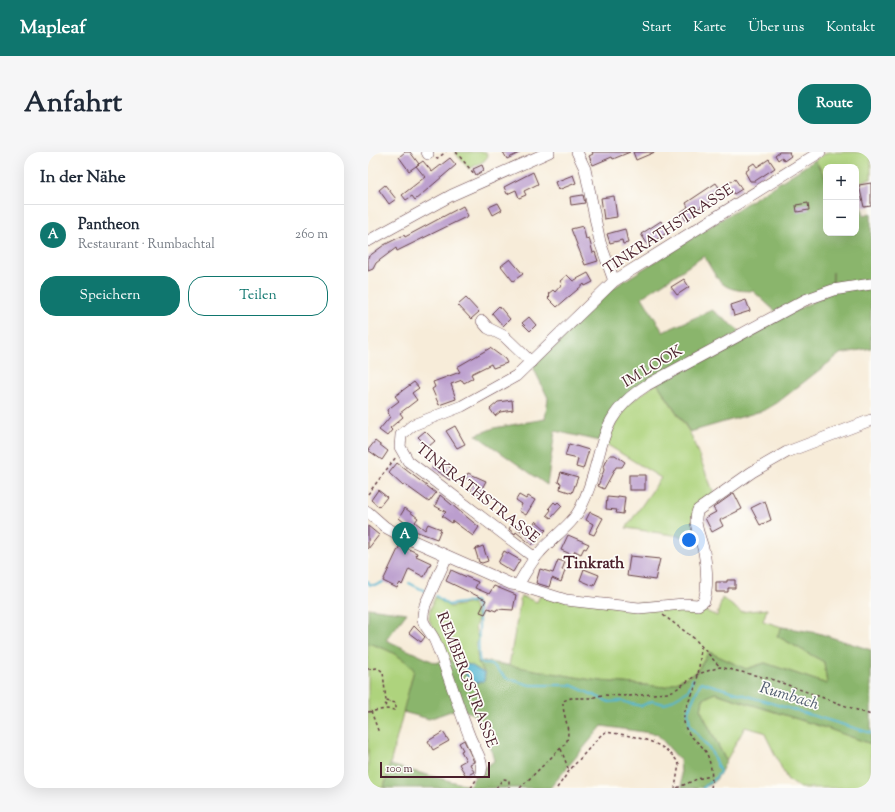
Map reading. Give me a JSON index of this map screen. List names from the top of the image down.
{
  "streets": {
    "street": ["TINKRATHSTRASSE", "IM LOOK", "REMBERGSTRASSE"]
  },
  "crossings": [
    ["TINKRATHSTRASSE", "IM LOOK"]
  ],
  "districts": ["Tinkrath"],
  "water": ["Rumbach"],
  "scale_bar": "100 m",
  "page": {
    "header": "Mapleaf",
    "nav": [
      "Start",
      "Karte",
      "Über uns",
      "Kontakt"
    ],
    "title": "Anfahrt",
    "buttons": [
      "Route",
      ["Speichern", "Teilen"]
    ],
    "heading": "In der Nähe",
    "map_buttons": ["+", "−"],
    "list": [
      {
        "mark": "A",
        "name": "Pantheon",
        "note": "Restaurant · Rumbachtal",
        "value": "260 m"
      }
    ],
    "pins": "A",
    "scale": "100 m"
  }
}
